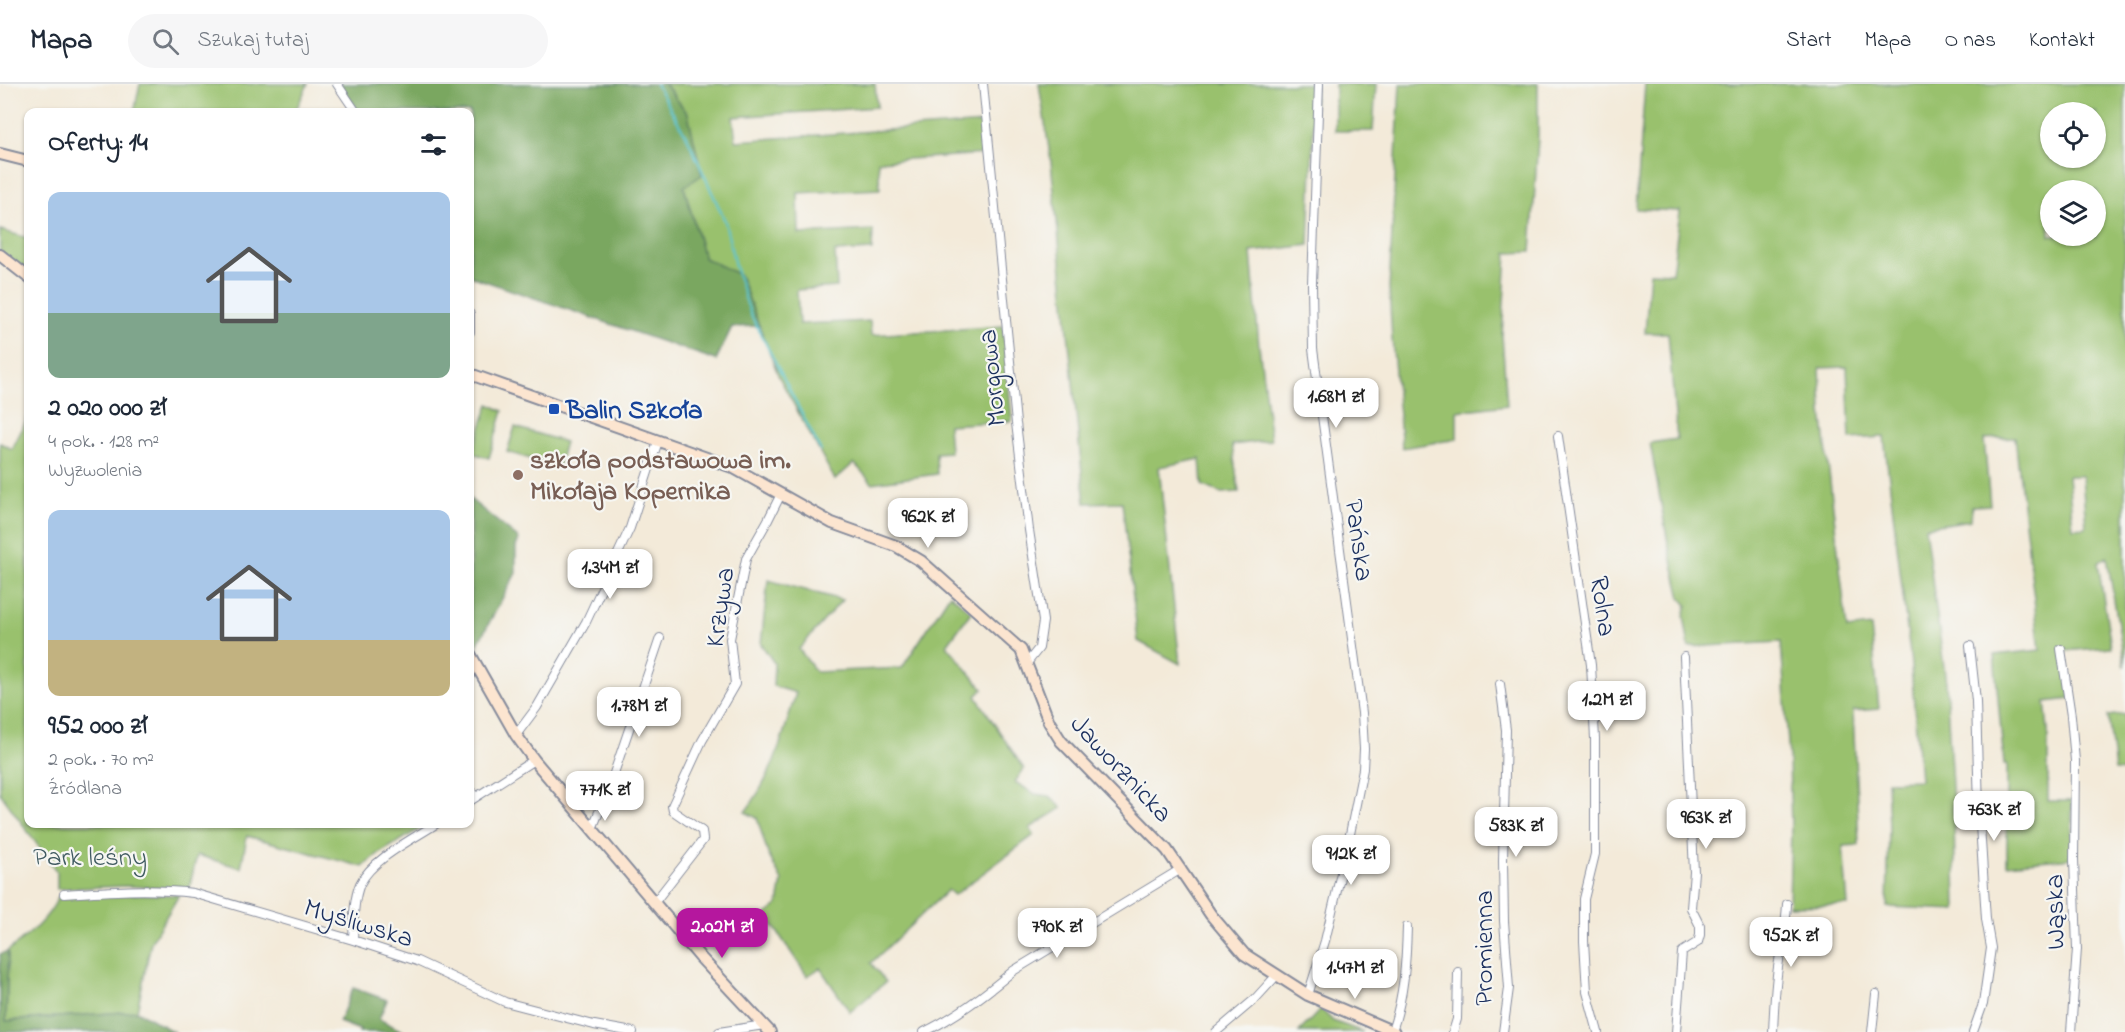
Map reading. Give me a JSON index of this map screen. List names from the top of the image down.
{
  "streets": {
    "street": [
      "Morgowa",
      "Pańska",
      "Rolna",
      "Krzywa",
      "Jaworznicka",
      "Wąska",
      "Myśliwska",
      "Promienna"
    ]
  },
  "crossings": [
    ["Morgowa", "Jaworznicka"],
    ["Pańska", "Jaworznicka"],
    ["Krzywa", "Jaworznicka"]
  ],
  "parks": ["Park leśny"],
  "places": {
    "transit": ["Balin Szkoła"],
    "other": ["szkoła podstawowa im. Mikołaja Kopernika"]
  },
  "page": {
    "header": "Mapa",
    "search": "Szukaj tutaj",
    "nav": [
      "Start",
      "Mapa",
      "O nas",
      "Kontakt"
    ],
    "heading": "Oferty: 14",
    "list": [
      {
        "name": "2 020 000 zł",
        "note": "4 pok. · 128 m² · Wyzwolenia"
      },
      {
        "name": "952 000 zł",
        "note": "2 pok. · 70 m² · Źródlana"
      }
    ],
    "price": [
      "1.68M zł",
      "962K zł",
      "1.34M zł",
      "1.2M zł",
      "1.78M zł",
      "771K zł",
      "763K zł",
      "963K zł",
      "583K zł",
      "912K zł",
      "2.02M zł",
      "790K zł",
      "952K zł",
      "1.47M zł"
    ]
  }
}
